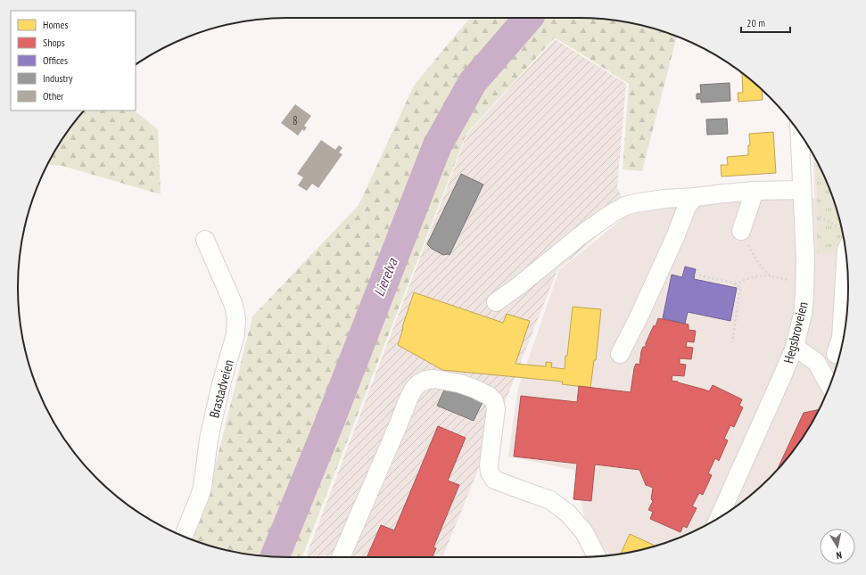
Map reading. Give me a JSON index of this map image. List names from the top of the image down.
{
  "streets": {
    "street": ["Hegsbroveien", "Brastadveien"]
  },
  "water": ["Lierelva"],
  "house_numbers": ["8"],
  "legend": [
    "Homes",
    "Shops",
    "Offices",
    "Industry",
    "Other"
  ],
  "scale_bar": "20 m",
  "north": "bottom"
}
